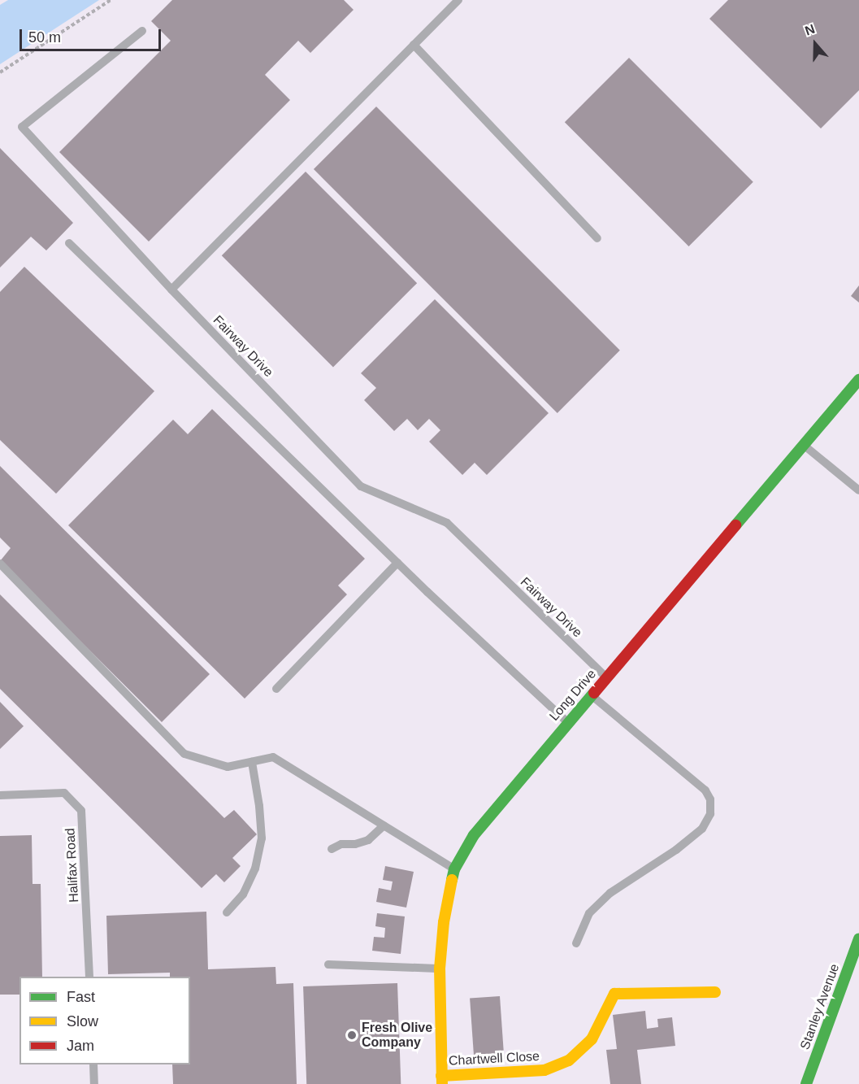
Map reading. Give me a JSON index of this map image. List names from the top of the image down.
{
  "streets": {
    "street": ["Long Drive", "Stanley Avenue", "Chartwell Close"],
    "lane": ["Fairway Drive", "Halifax Road"]
  },
  "crossings": [
    ["Fairway Drive", "Long Drive"],
    ["Long Drive", "Chartwell Close"]
  ],
  "places": ["Fresh Olive Company"],
  "legend": ["Fast", "Slow", "Jam"],
  "scale_bar": "50 m",
  "north": "top"
}
